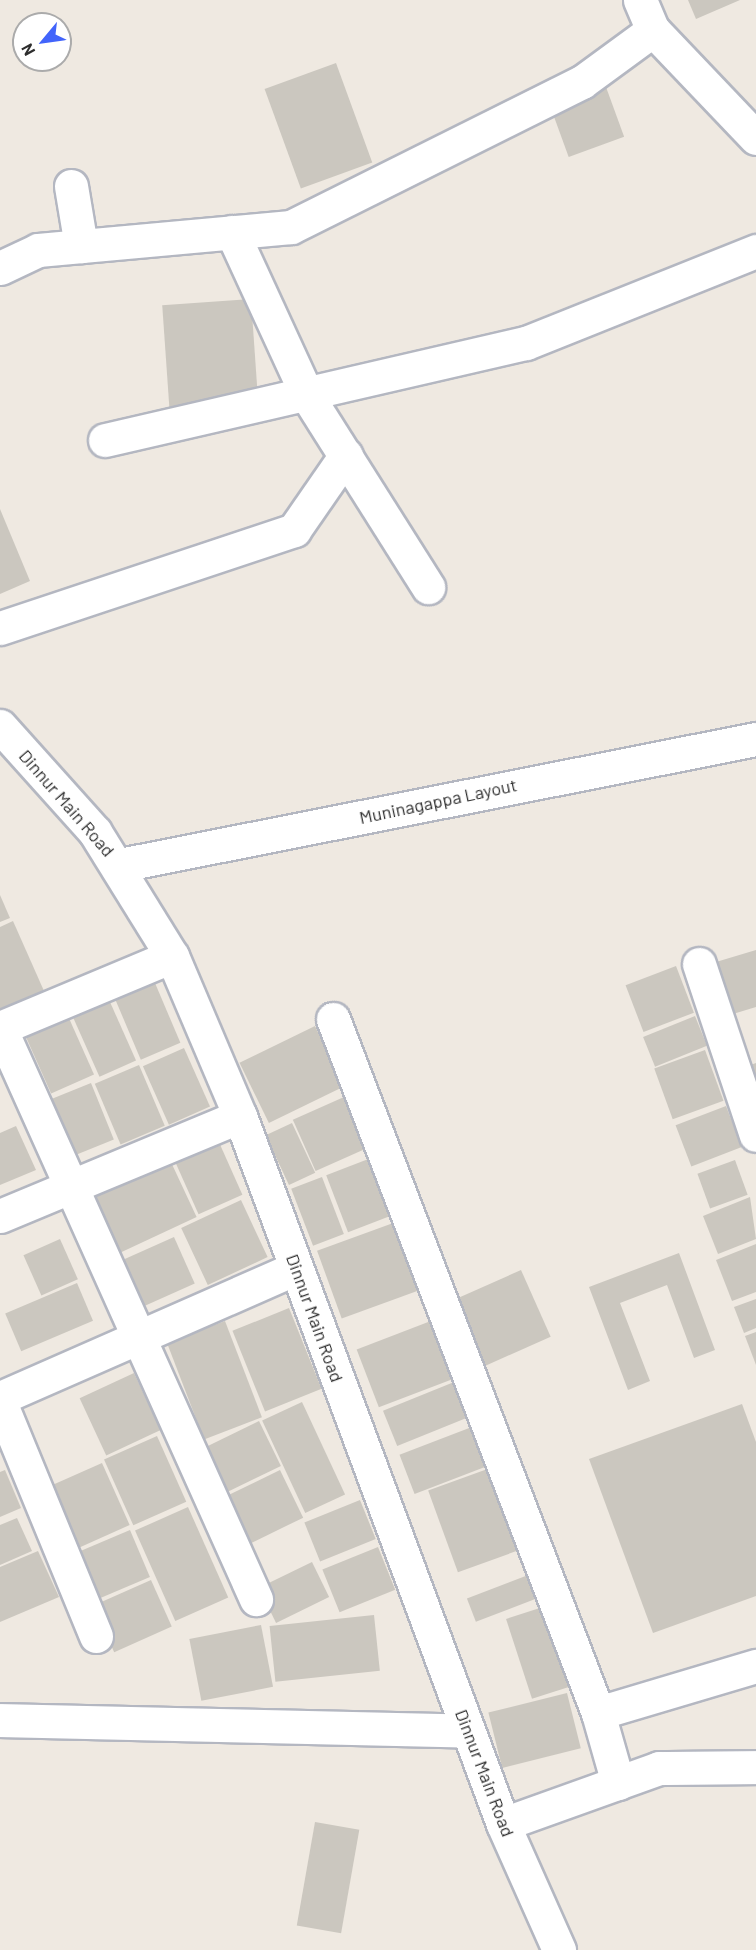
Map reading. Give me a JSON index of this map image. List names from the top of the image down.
{
  "streets": {
    "street": ["Muninagappa Layout", "Dinnur Main Road"]
  },
  "crossings": [
    ["Muninagappa Layout", "Dinnur Main Road"]
  ],
  "north": "bottom left"
}
